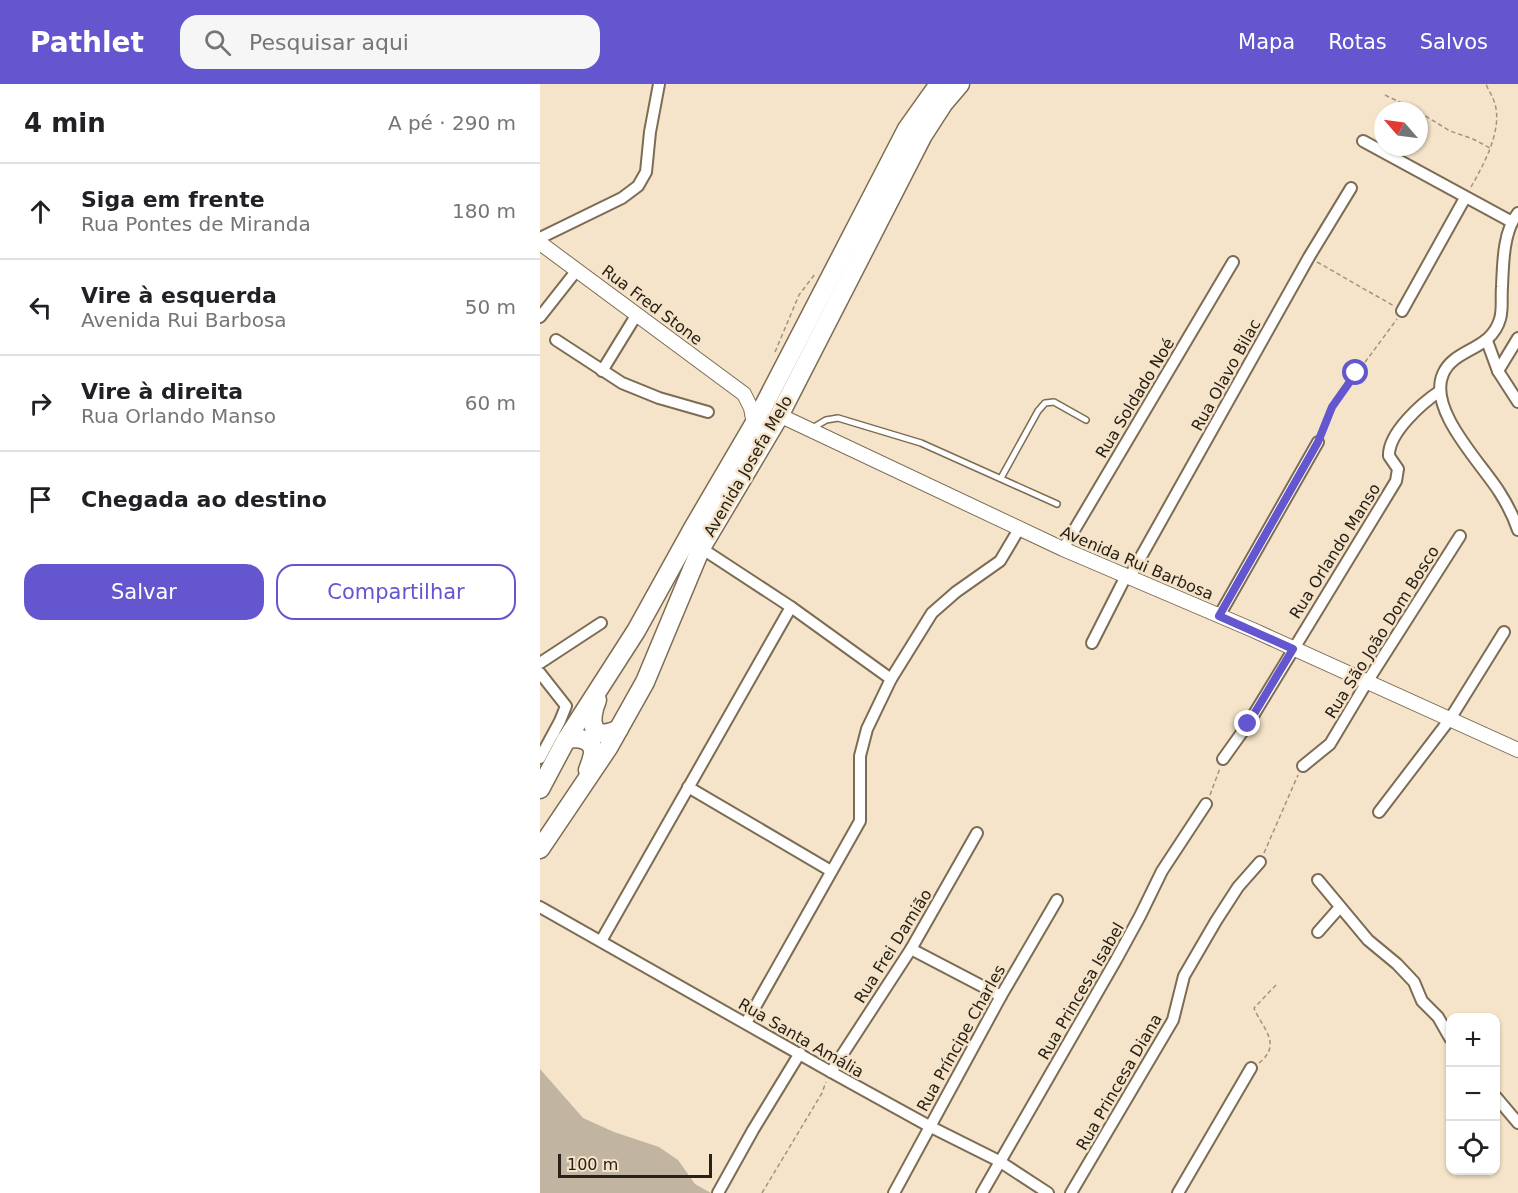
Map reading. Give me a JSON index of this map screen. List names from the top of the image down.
{
  "streets": {
    "main road": ["Avenida Josefa Melo"],
    "street": [
      "Rua Fred Stone",
      "Rua Olavo Bilac",
      "Rua Soldado Noé",
      "Rua Orlando Manso",
      "Avenida Rui Barbosa",
      "Rua São João Dom Bosco",
      "Rua Frei Damião",
      "Rua Princesa Isabel",
      "Rua Santa Amália",
      "Rua Príncipe Charles",
      "Rua Princesa Diana"
    ]
  },
  "crossings": [
    ["Rua Olavo Bilac", "Avenida Rui Barbosa"],
    ["Rua Soldado Noé", "Avenida Rui Barbosa"],
    ["Avenida Josefa Melo", "Avenida Rui Barbosa"],
    ["Rua Orlando Manso", "Avenida Rui Barbosa"],
    ["Avenida Rui Barbosa", "Rua São João Dom Bosco"],
    ["Rua Frei Damião", "Rua Santa Amália"],
    ["Rua Princesa Isabel", "Rua Santa Amália"],
    ["Rua Santa Amália", "Rua Príncipe Charles"]
  ],
  "scale_bar": "100 m",
  "north": "top left",
  "page": {
    "header": "Pathlet",
    "search": "Pesquisar aqui",
    "nav": ["Mapa", "Rotas", "Salvos"],
    "heading": ["4 min", "A pé · 290 m"],
    "list": [
      ["Siga em frente", "Rua Pontes de Miranda", "180 m"],
      ["Vire à esquerda", "Avenida Rui Barbosa", "50 m"],
      ["Vire à direita", "Rua Orlando Manso", "60 m"],
      "Chegada ao destino"
    ],
    "buttons": ["Salvar", "Compartilhar"],
    "map_buttons": ["+", "−"],
    "scale": "100 m"
  }
}
